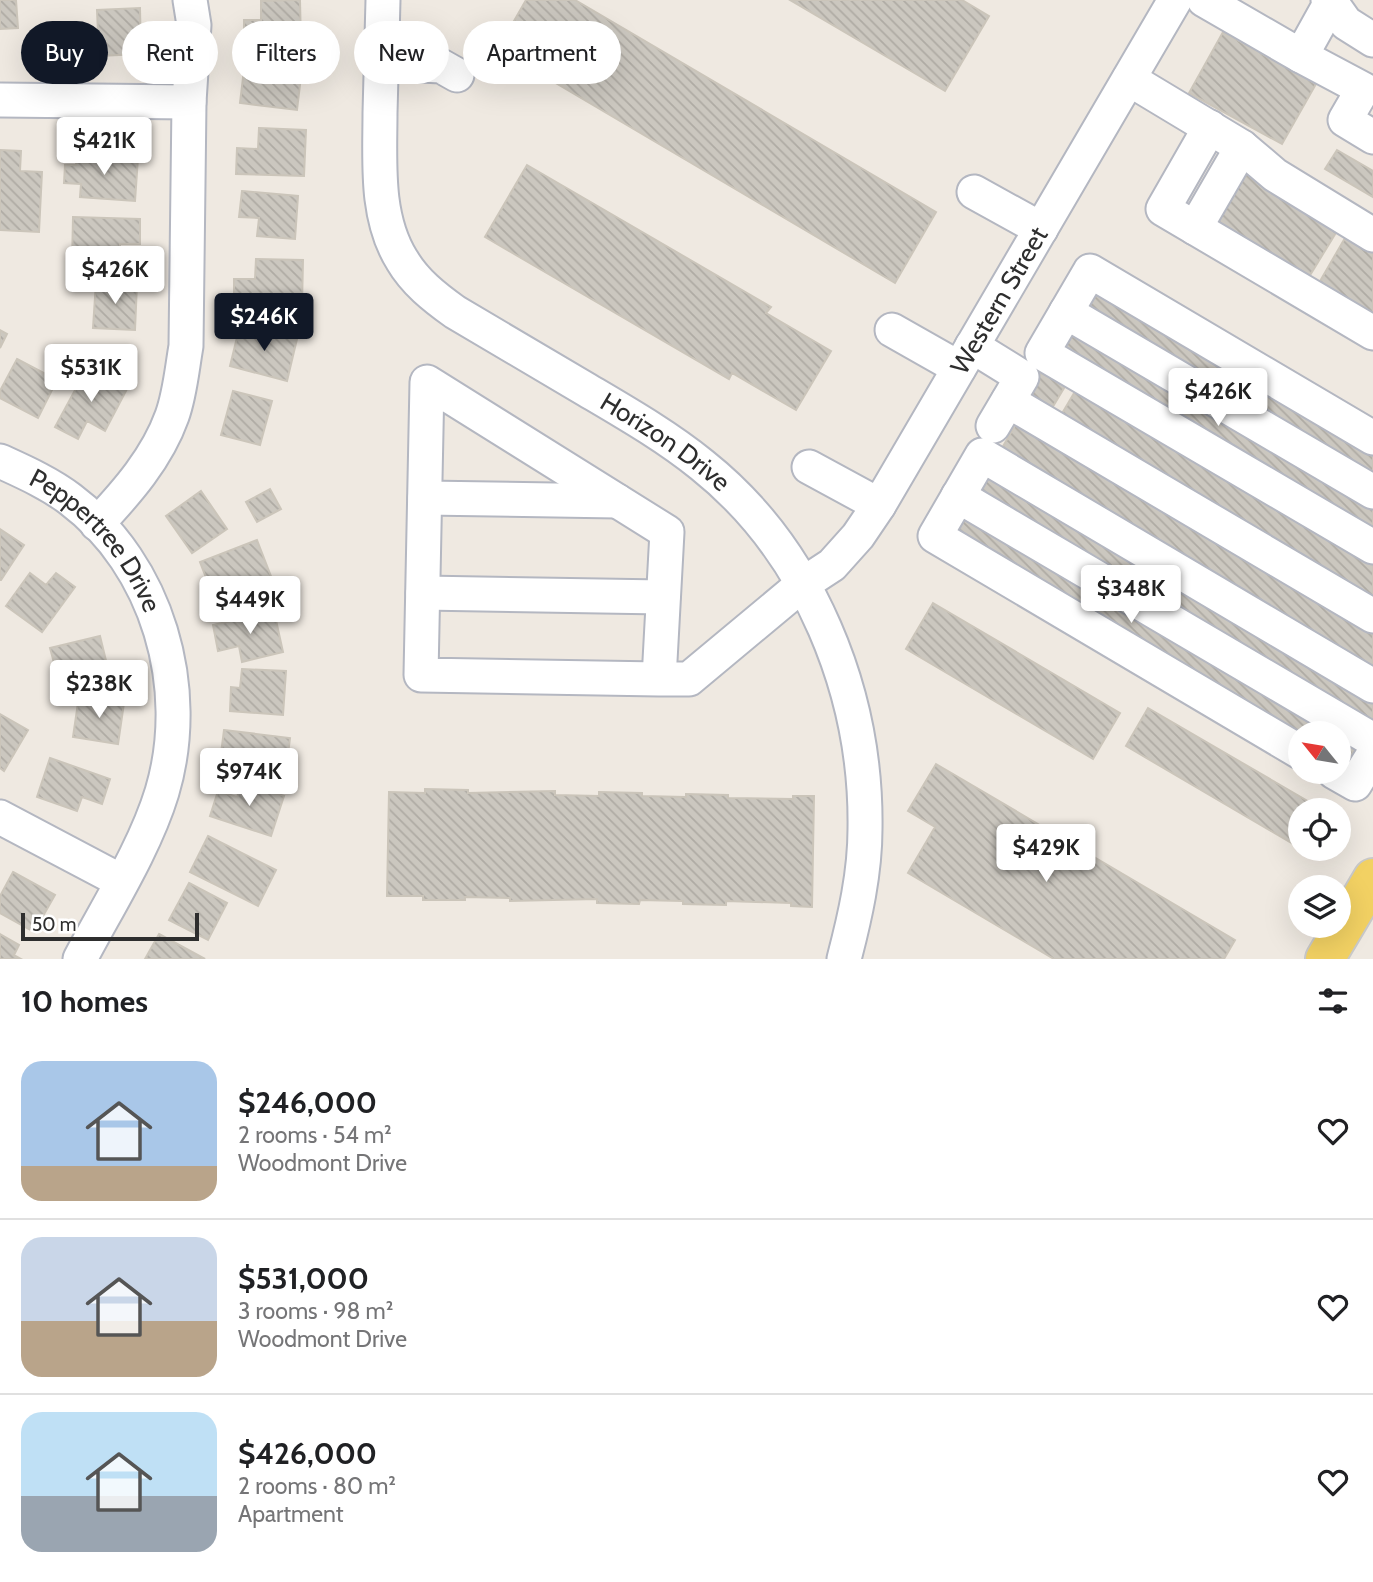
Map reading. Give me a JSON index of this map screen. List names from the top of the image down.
{
  "streets": {
    "street": ["Western Street", "Horizon Drive", "Peppertree Drive"]
  },
  "crossings": [
    ["Western Street", "Horizon Drive"]
  ],
  "scale_bar": "50 m",
  "north": "top left",
  "page": {
    "chip": [
      "Buy",
      "Rent",
      "Filters",
      "New",
      "Apartment"
    ],
    "price": [
      "$421K",
      "$426K",
      "$246K",
      "$531K",
      "$426K",
      "$348K",
      "$449K",
      "$238K",
      "$974K",
      "$429K"
    ],
    "scale": "50 m",
    "heading": "10 homes",
    "list": [
      {
        "name": "$246,000",
        "note": "2 rooms · 54 m² · Woodmont Drive"
      },
      {
        "name": "$531,000",
        "note": "3 rooms · 98 m² · Woodmont Drive"
      },
      {
        "name": "$426,000",
        "note": "2 rooms · 80 m² · Apartment"
      }
    ]
  }
}
